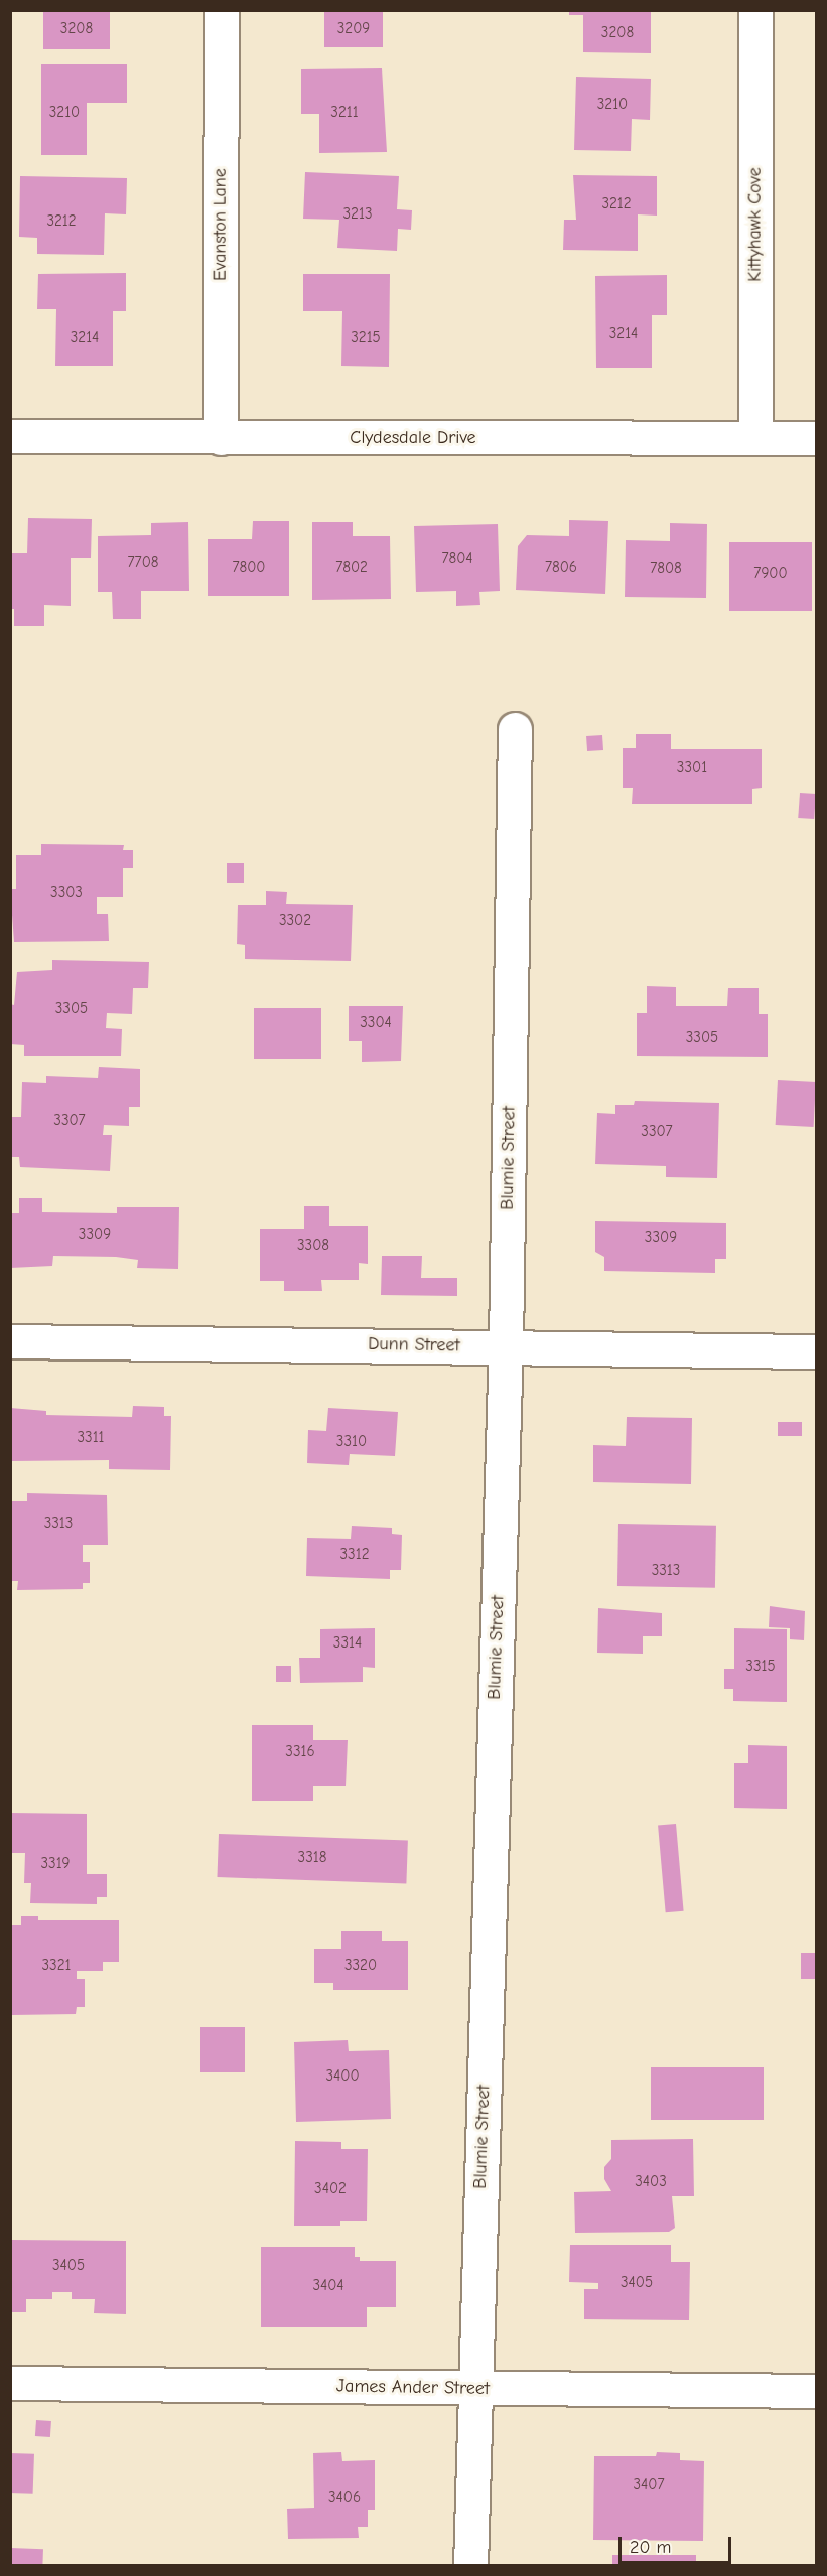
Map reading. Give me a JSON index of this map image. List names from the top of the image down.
{
  "streets": {
    "street": [
      "Evanston Lane",
      "Kittyhawk Cove",
      "Clydesdale Drive",
      "Blumie Street",
      "Dunn Street",
      "James Ander Street"
    ]
  },
  "crossings": [
    ["Evanston Lane", "Clydesdale Drive"],
    ["Kittyhawk Cove", "Clydesdale Drive"],
    ["Blumie Street", "Dunn Street"],
    ["Blumie Street", "James Ander Street"]
  ],
  "house_numbers": [
    "3208",
    "3209",
    "3208",
    "3210",
    "3210",
    "3211",
    "3212",
    "3213",
    "3212",
    "3214",
    "3214",
    "3215",
    "7804",
    "7708",
    "7800",
    "7802",
    "7806",
    "7808",
    "7900",
    "3301",
    "3303",
    "3302",
    "3305",
    "3304",
    "3305",
    "3307",
    "3307",
    "3309",
    "3309",
    "3308",
    "3311",
    "3310",
    "3313",
    "3312",
    "3313",
    "3314",
    "3315",
    "3316",
    "3318",
    "3319",
    "3321",
    "3320",
    "3400",
    "3403",
    "3402",
    "3405",
    "3405",
    "3404",
    "3407",
    "3406"
  ],
  "scale_bar": "20 m"
}
